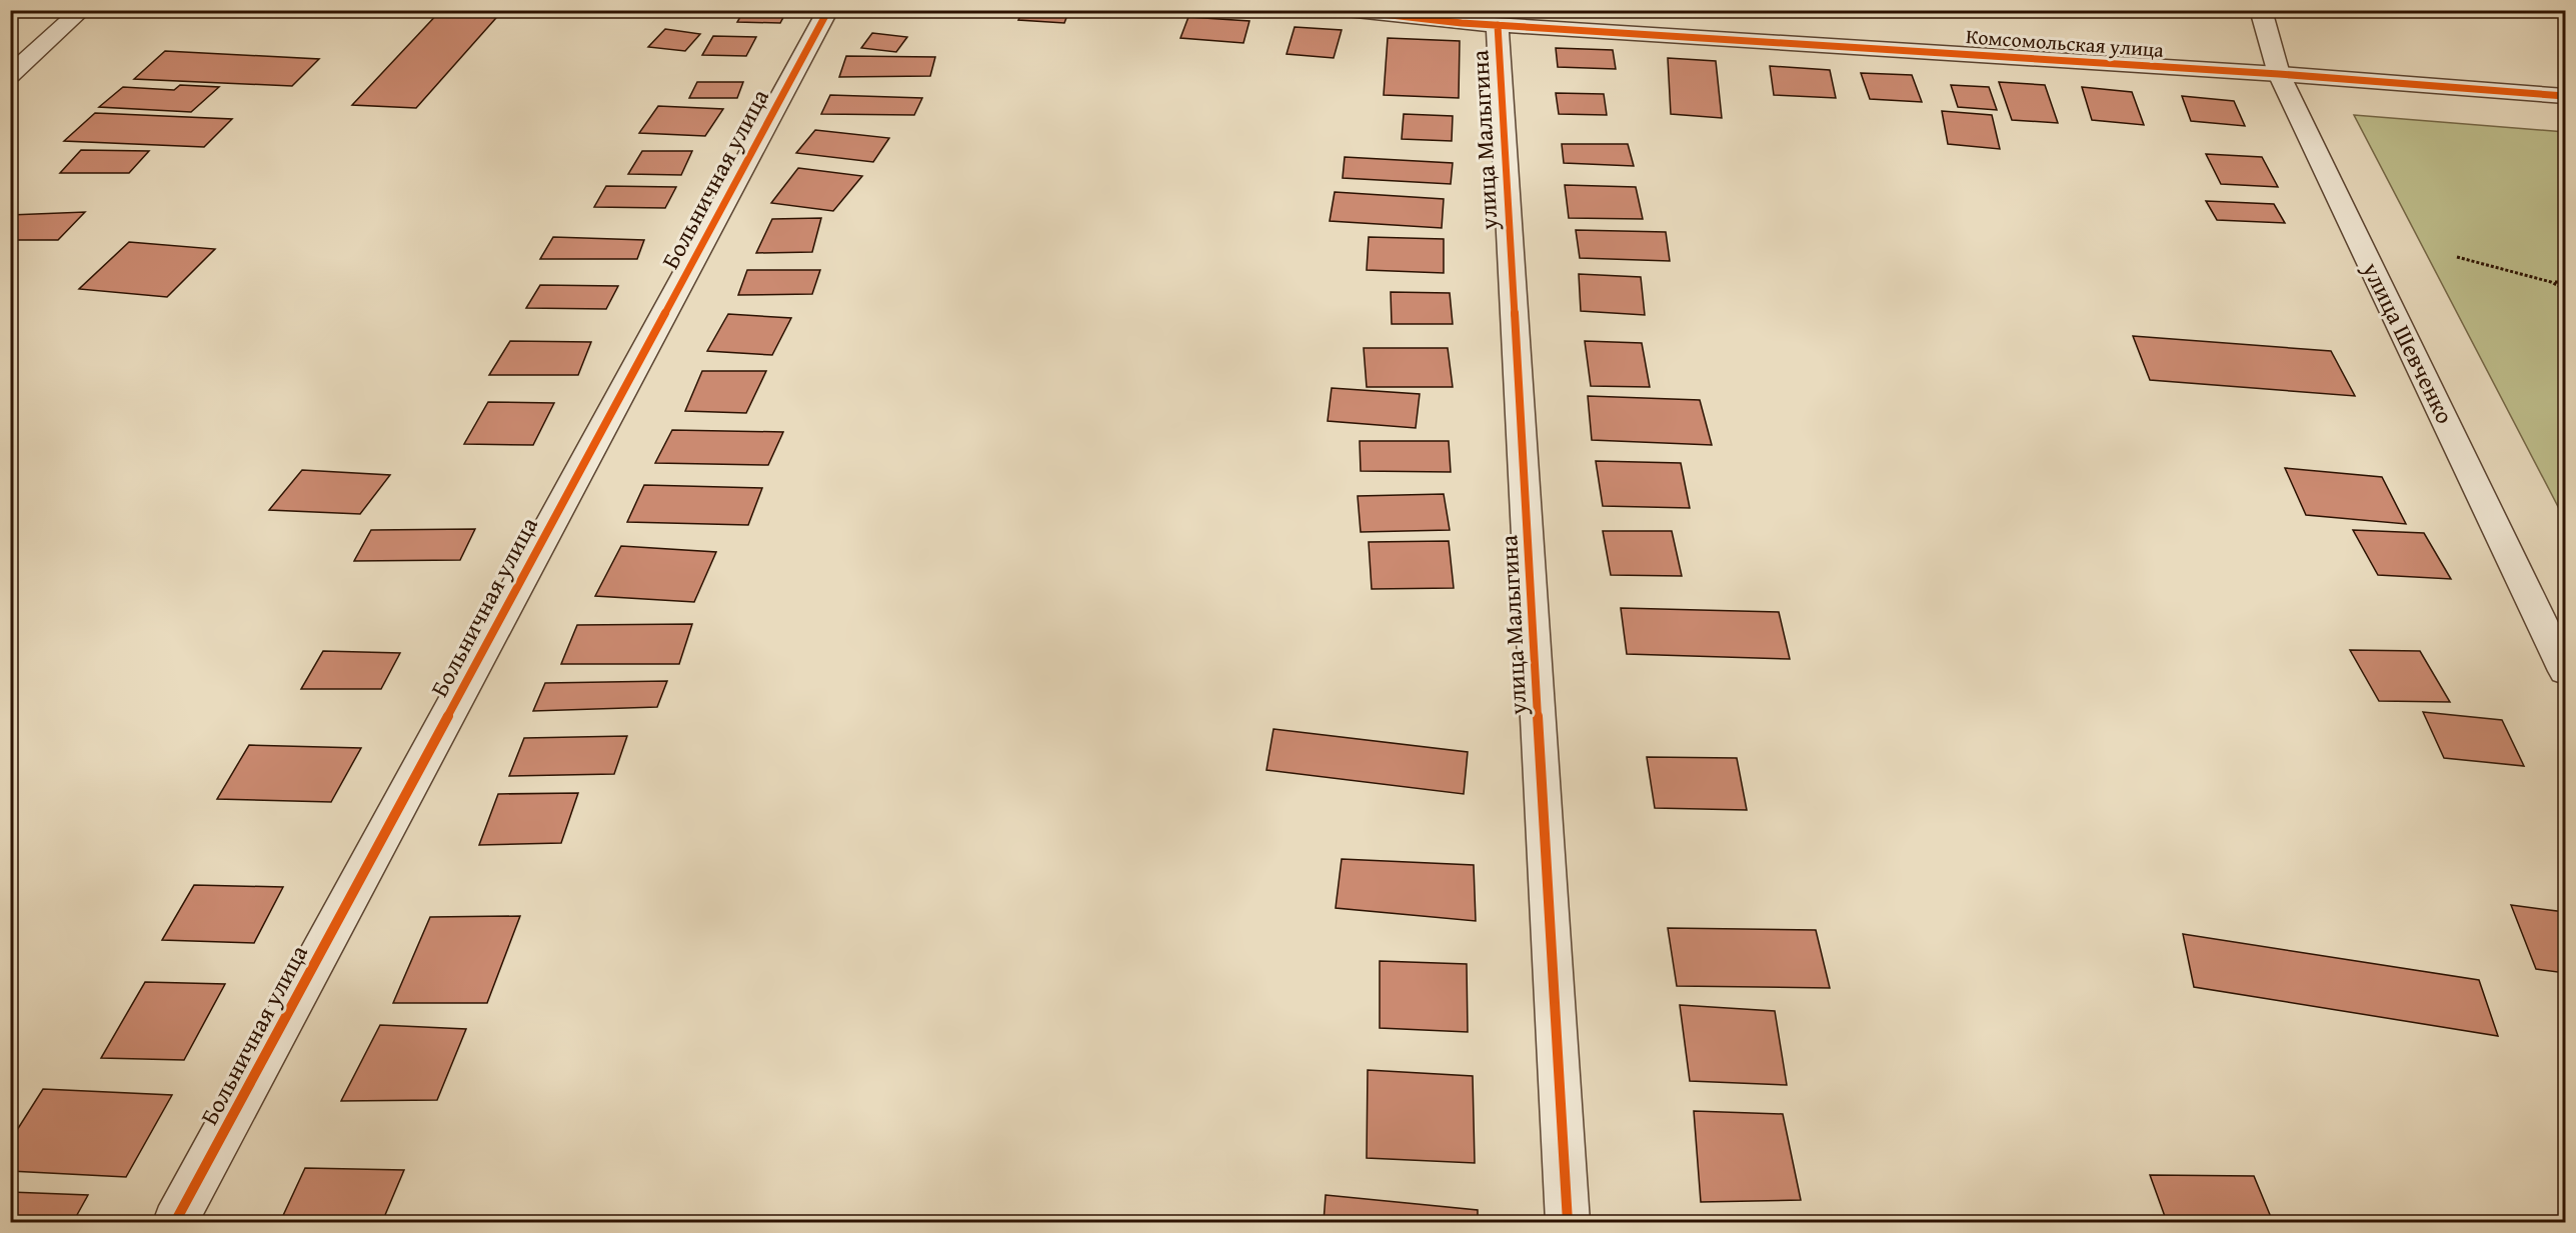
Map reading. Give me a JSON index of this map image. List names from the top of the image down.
{
  "streets": {
    "street": [
      "Комсомольская улица",
      "улица Малыгина",
      "Больничная улица",
      "улица Шевченко"
    ]
  },
  "crossings": [
    ["Комсомольская улица", "улица Малыгина"],
    ["Комсомольская улица", "улица Шевченко"]
  ]
}
